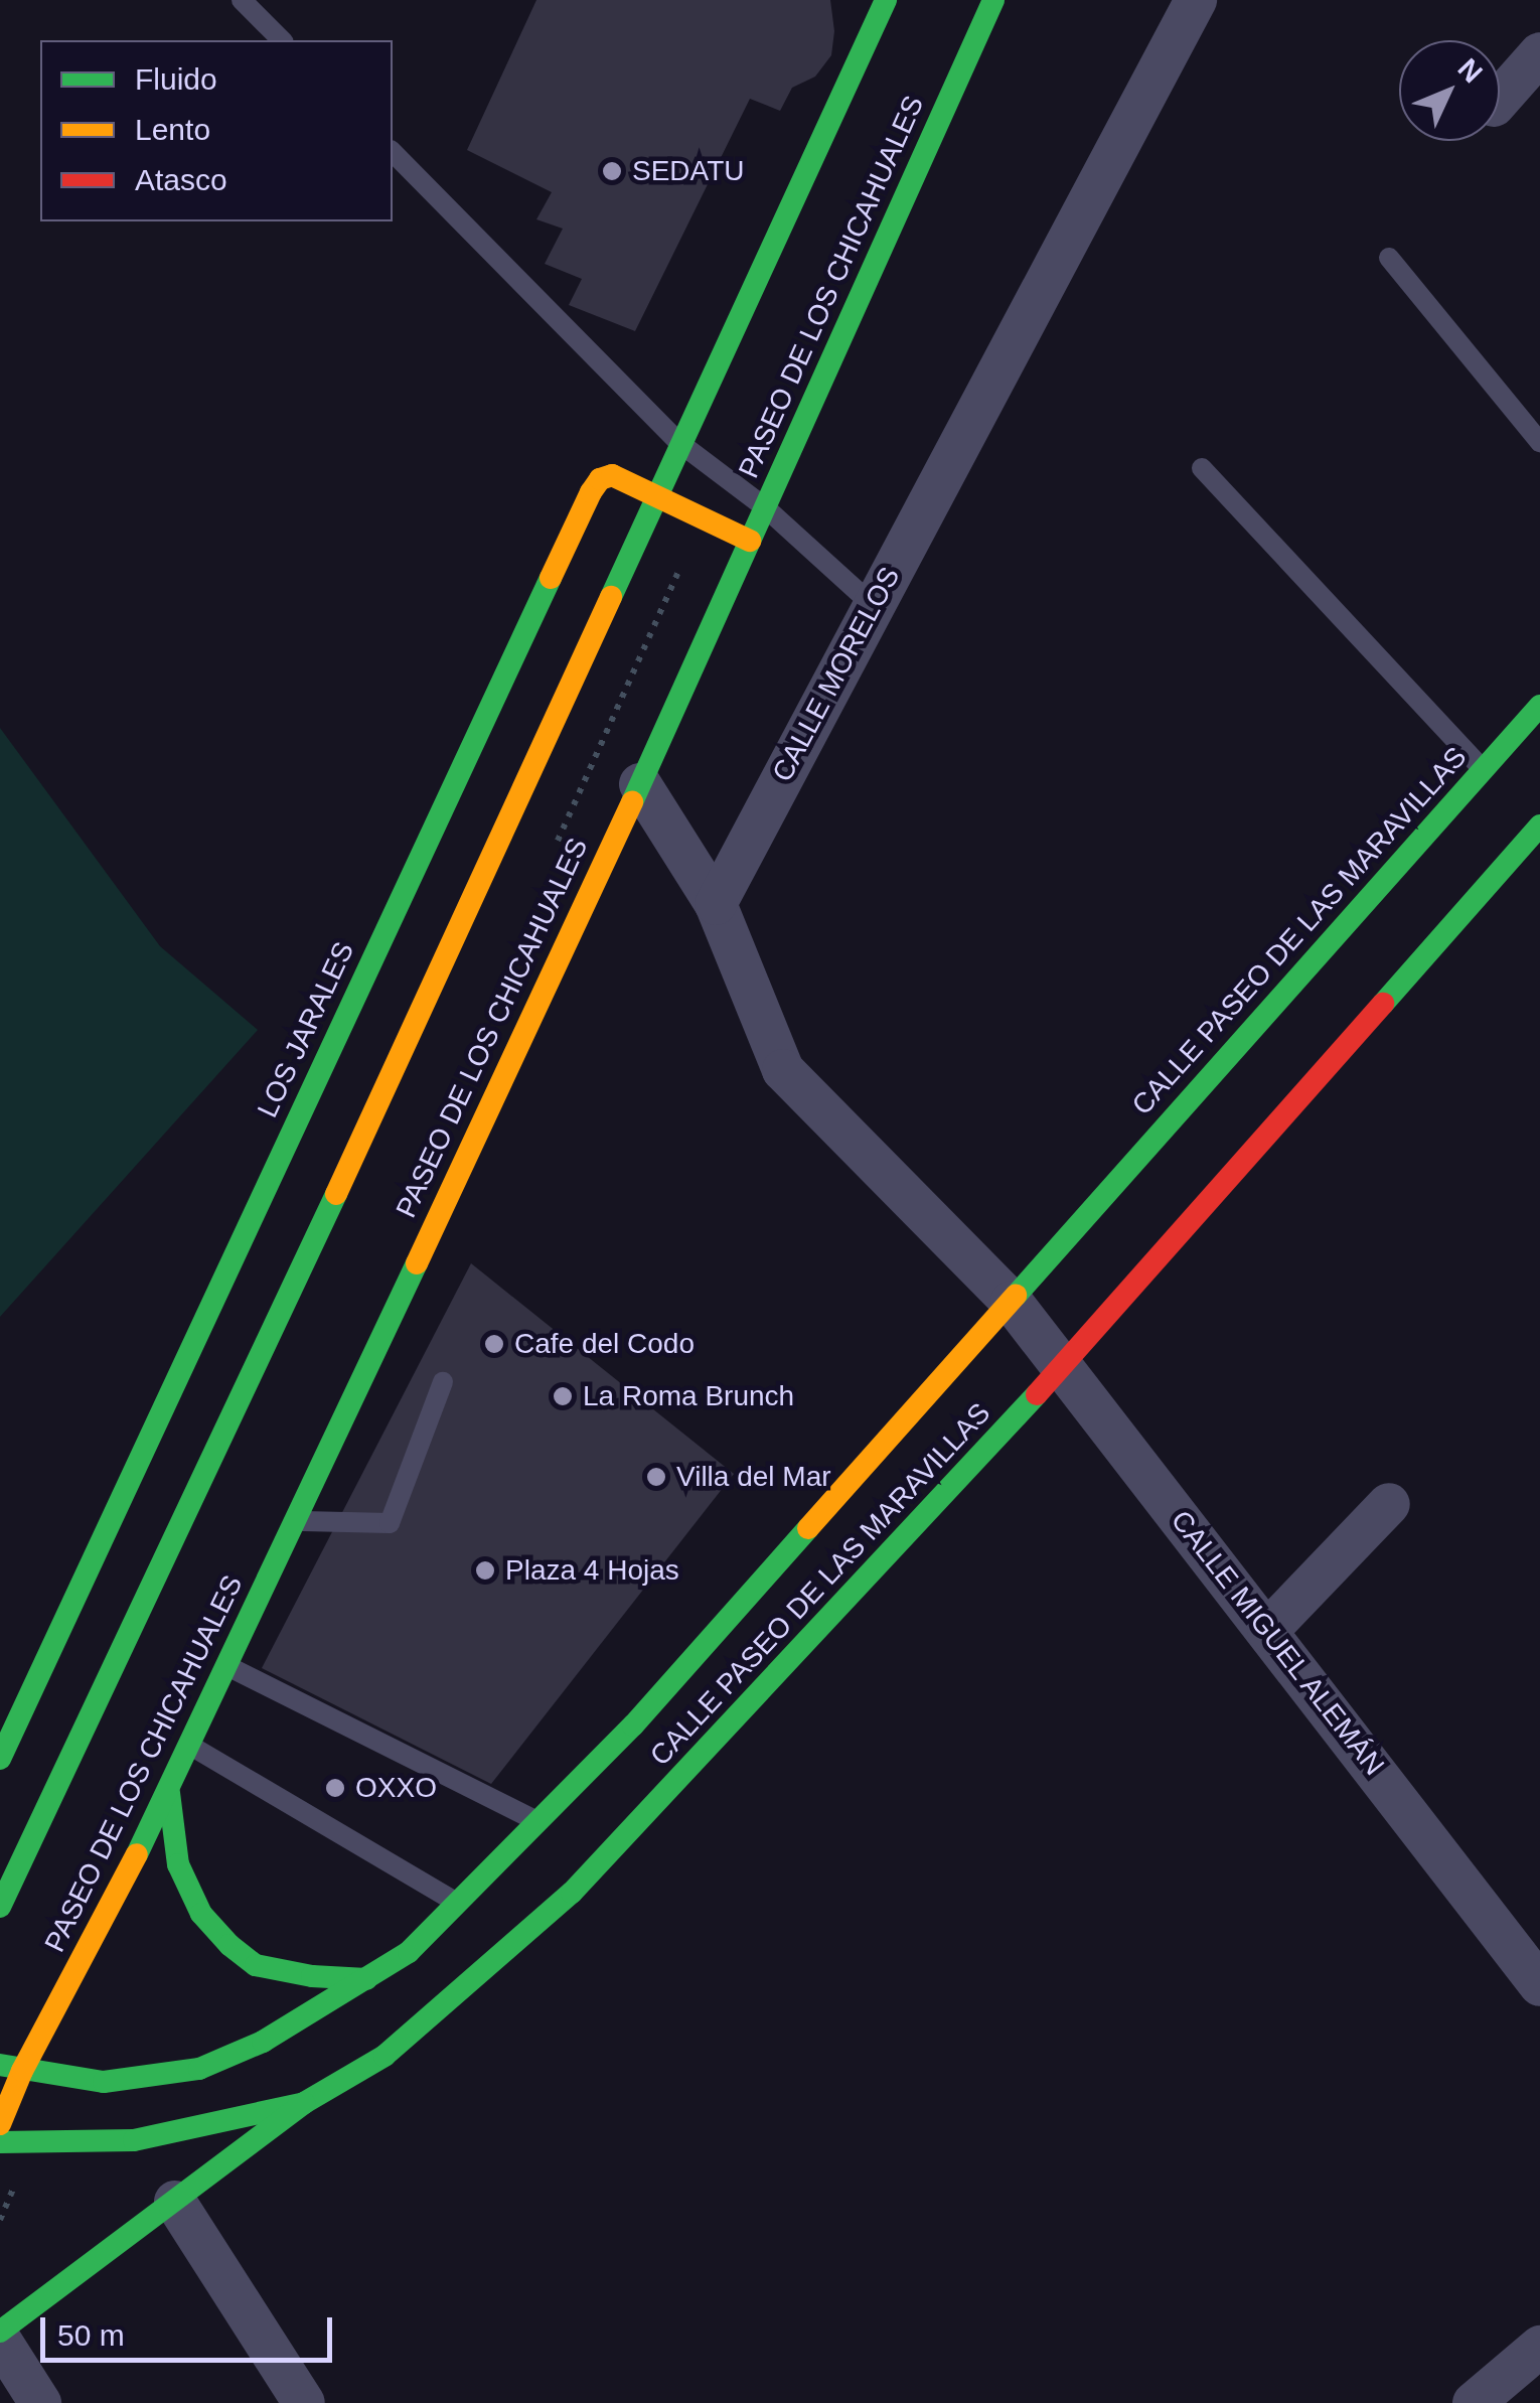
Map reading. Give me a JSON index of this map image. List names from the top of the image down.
{
  "streets": {
    "main road": ["PASEO DE LOS CHICAHUALES", "CALLE PASEO DE LAS MARAVILLAS", "LOS JARALES"],
    "street": ["CALLE MORELOS", "CALLE MIGUEL ALEMÁN"]
  },
  "crossings": [
    ["PASEO DE LOS CHICAHUALES", "LOS JARALES"],
    ["CALLE PASEO DE LAS MARAVILLAS", "CALLE MIGUEL ALEMÁN"]
  ],
  "places": [
    "SEDATU",
    "Cafe del Codo",
    "La Roma Brunch",
    "Villa del Mar",
    "Plaza 4 Hojas",
    "OXXO"
  ],
  "legend": ["Fluido", "Lento", "Atasco"],
  "scale_bar": "50 m",
  "north": "top right"
}
